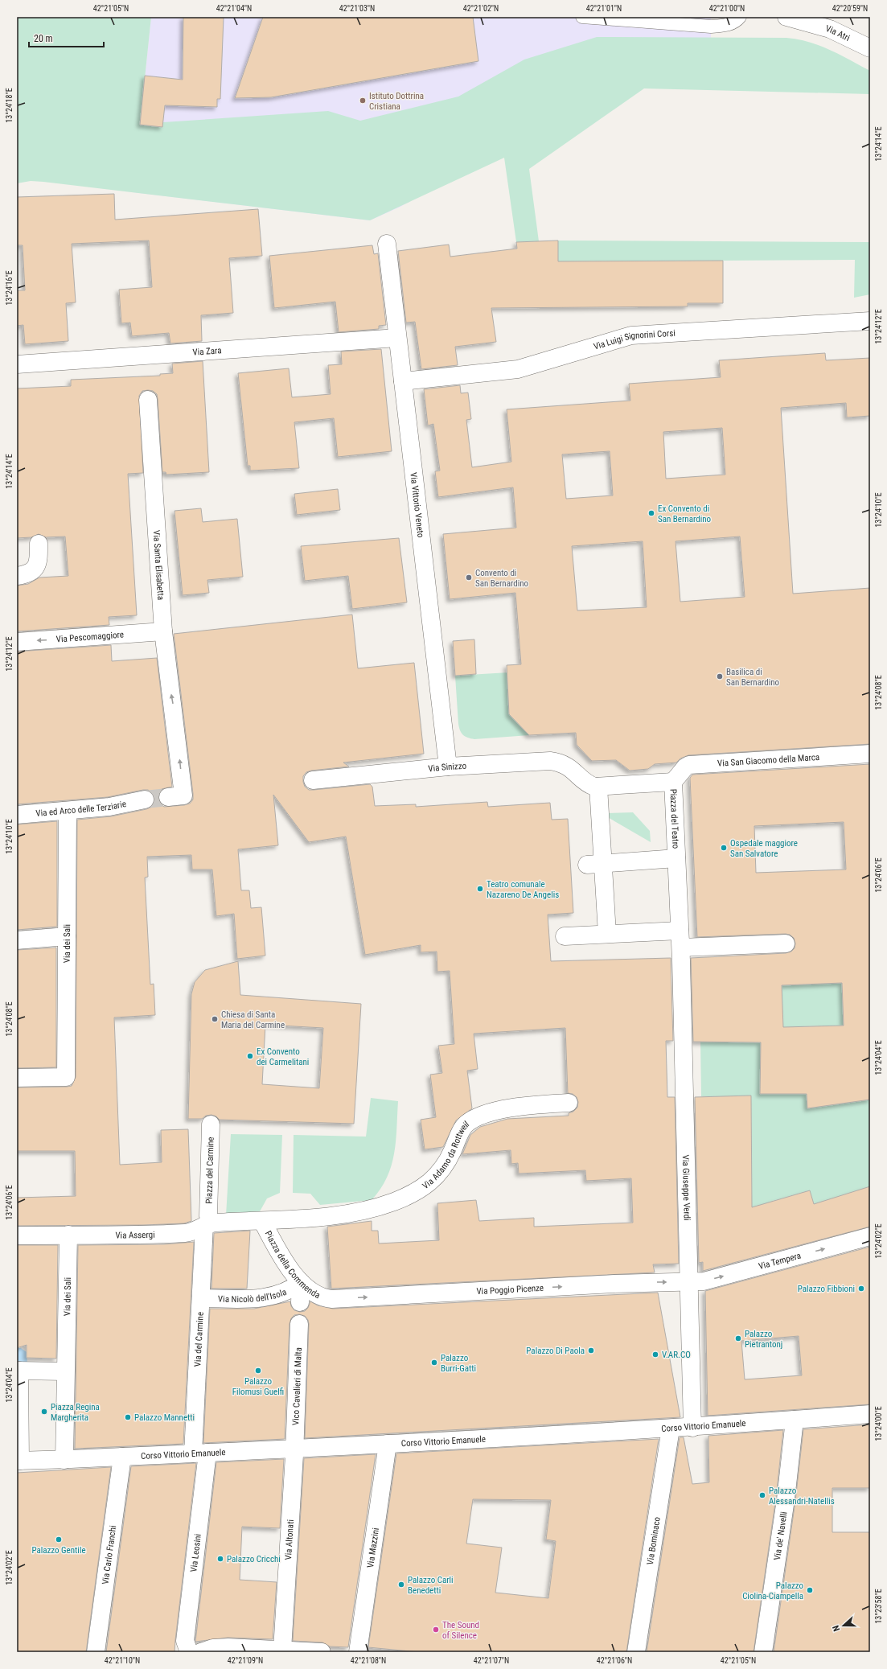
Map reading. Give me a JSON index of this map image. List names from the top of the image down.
{
  "streets": {
    "street": [
      "Via Atri",
      "Via Luigi Signorini Corsi",
      "Via Zara",
      "Via Vittorio Veneto",
      "Via Santa Elisabetta",
      "Via Pescomaggiore",
      "Via San Giacomo della Marca",
      "Via Sinizzo",
      "Via ed Arco delle Terziarie",
      "Piazza del Teatro",
      "Via dei Sali",
      "Via Adamo da Rottweil",
      "Piazza del Carmine",
      "Via Giuseppe Verdi",
      "Via Assergi",
      "Via Tempera",
      "Piazza della Commenda",
      "Via Poggio Picenze",
      "Via Nicolò dell'Isola",
      "Via del Carmine",
      "Vico Cavalieri di Malta",
      "Corso Vittorio Emanuele",
      "Via de' Navelli",
      "Via Altonati",
      "Via Bominaco",
      "Via Mazzini",
      "Via Leosini",
      "Via Carlo Franchi"
    ]
  },
  "crossings": [
    ["Via Luigi Signorini Corsi", "Via Vittorio Veneto"],
    ["Via Zara", "Via Vittorio Veneto"],
    ["Via Vittorio Veneto", "Via Sinizzo"],
    ["Via Santa Elisabetta", "Via Pescomaggiore"],
    ["Via San Giacomo della Marca", "Piazza del Teatro"],
    ["Via Sinizzo", "Piazza del Teatro"],
    ["Via ed Arco delle Terziarie", "Via dei Sali"],
    ["Piazza del Teatro", "Via Giuseppe Verdi"],
    ["Via dei Sali", "Via Assergi"],
    ["Via Adamo da Rottweil", "Piazza della Commenda"],
    ["Piazza del Carmine", "Via Assergi"],
    ["Piazza del Carmine", "Via del Carmine"],
    ["Via Giuseppe Verdi", "Via Tempera"],
    ["Via Giuseppe Verdi", "Via Poggio Picenze"],
    ["Via Giuseppe Verdi", "Corso Vittorio Emanuele"],
    ["Via Assergi", "Piazza della Commenda"],
    ["Via Assergi", "Via del Carmine"],
    ["Via Tempera", "Via Poggio Picenze"],
    ["Piazza della Commenda", "Via Poggio Picenze"],
    ["Piazza della Commenda", "Via Nicolò dell'Isola"],
    ["Via Nicolò dell'Isola", "Via del Carmine"],
    ["Via del Carmine", "Corso Vittorio Emanuele"],
    ["Via del Carmine", "Via Leosini"],
    ["Vico Cavalieri di Malta", "Corso Vittorio Emanuele"],
    ["Vico Cavalieri di Malta", "Via Altonati"],
    ["Corso Vittorio Emanuele", "Via de' Navelli"],
    ["Corso Vittorio Emanuele", "Via Altonati"],
    ["Corso Vittorio Emanuele", "Via Bominaco"],
    ["Corso Vittorio Emanuele", "Via Mazzini"],
    ["Corso Vittorio Emanuele", "Via Leosini"],
    ["Corso Vittorio Emanuele", "Via Carlo Franchi"]
  ],
  "one_way": [
    "Via Santa Elisabetta",
    "Via Pescomaggiore",
    "Via Tempera",
    "Via Poggio Picenze"
  ],
  "places": [
    "Istituto Dottrina Cristiana",
    "Ex Convento di San Bernardino",
    "Convento di San Bernardino",
    "Basilica di San Bernardino",
    "Ospedale maggiore San Salvatore",
    "Teatro comunale Nazareno De Angelis",
    "Chiesa di Santa Maria del Carmine",
    "Ex Convento dei Carmelitani",
    "Palazzo Fibbioni",
    "Palazzo Pietrantonj",
    "Palazzo Di Paola",
    "V.AR.CO",
    "Palazzo Burri-Gatti",
    "Palazzo Filomusi Guelfi",
    "Piazza Regina Margherita",
    "Palazzo Mannetti",
    "Palazzo Alessandri-Natellis",
    "Palazzo Gentile",
    "Palazzo Cricchi",
    "Palazzo Carli Benedetti",
    "Palazzo Ciolina-Ciampella",
    "The Sound of Silence"
  ],
  "scale_bar": "20 m",
  "north": "left",
  "coordinates": [
    "42°21'05\"N",
    "42°21'04\"N",
    "42°21'03\"N",
    "42°21'02\"N",
    "42°21'01\"N",
    "42°21'00\"N",
    "42°20'59\"N",
    "13°24'18\"E",
    "13°24'14\"E",
    "13°24'16\"E",
    "13°24'12\"E",
    "13°24'10\"E",
    "13°24'08\"E",
    "13°24'06\"E",
    "13°24'04\"E",
    "13°24'02\"E",
    "13°24'00\"E",
    "13°23'58\"E",
    "42°21'10\"N",
    "42°21'09\"N",
    "42°21'08\"N",
    "42°21'07\"N",
    "42°21'06\"N"
  ]
}
